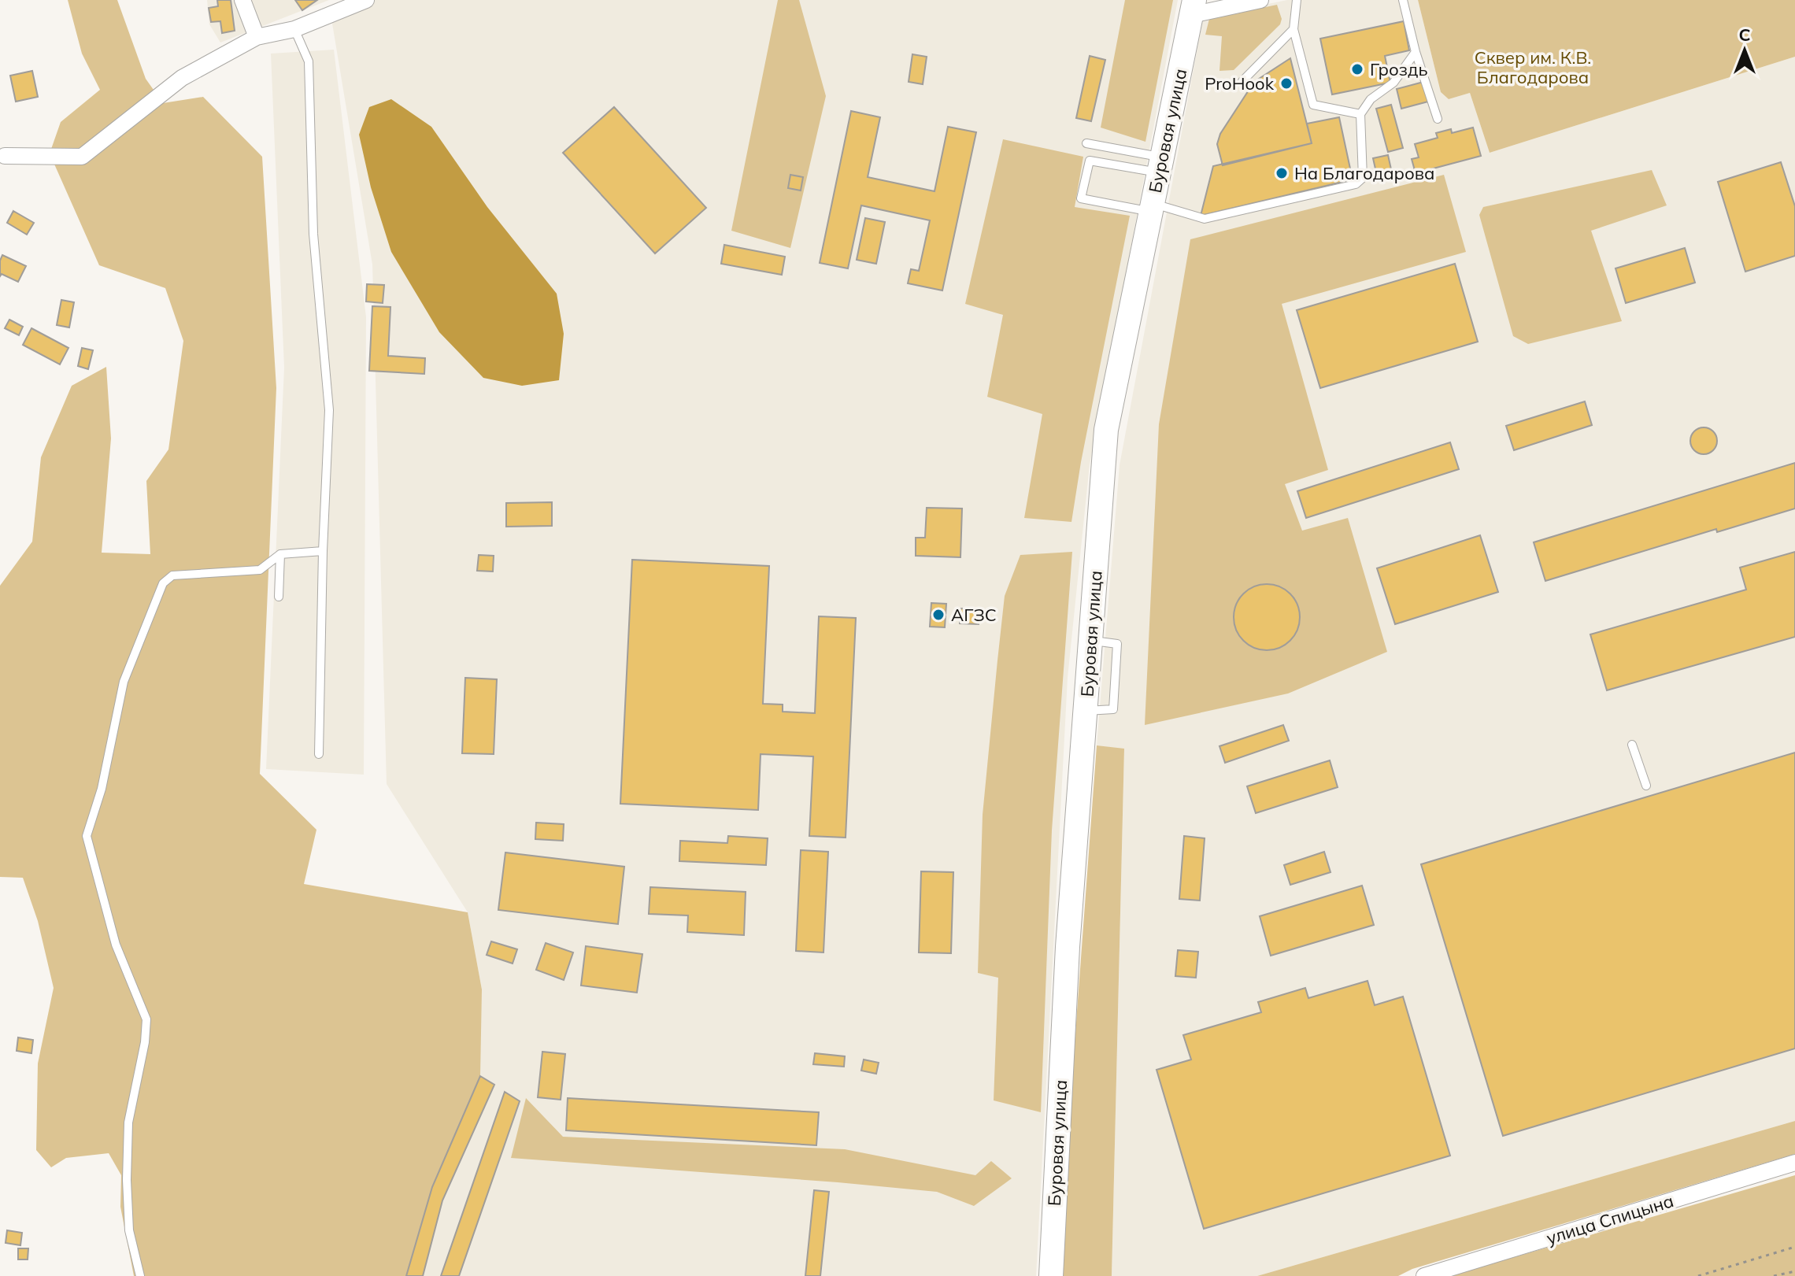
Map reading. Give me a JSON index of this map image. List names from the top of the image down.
{
  "streets": {
    "main road": ["Буровая улица"],
    "street": ["улица Спицына"]
  },
  "parks": ["Сквер им. К.В. Благодарова"],
  "places": [
    "Гроздь",
    "ProHook",
    "На Благодарова",
    "АГЗС"
  ],
  "north": "top"
}
